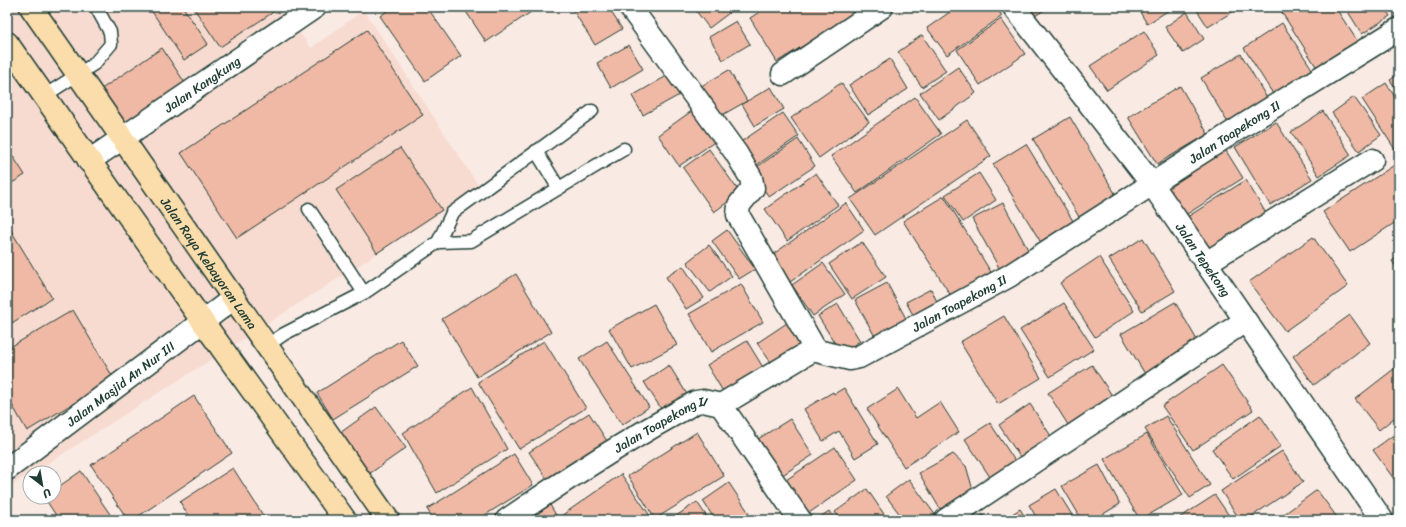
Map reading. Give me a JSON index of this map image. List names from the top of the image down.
{
  "streets": {
    "main road": ["Jalan Raya Kebayoran Lama"],
    "street": [
      "Jalan Kangkung",
      "Jalan Toapekong II",
      "Jalan Tepekong",
      "Jalan Masjid An Nur III"
    ]
  },
  "crossings": [
    ["Jalan Kangkung", "Jalan Raya Kebayoran Lama"],
    ["Jalan Toapekong II", "Jalan Tepekong"],
    ["Jalan Raya Kebayoran Lama", "Jalan Masjid An Nur III"]
  ],
  "north": "bottom right"
}
